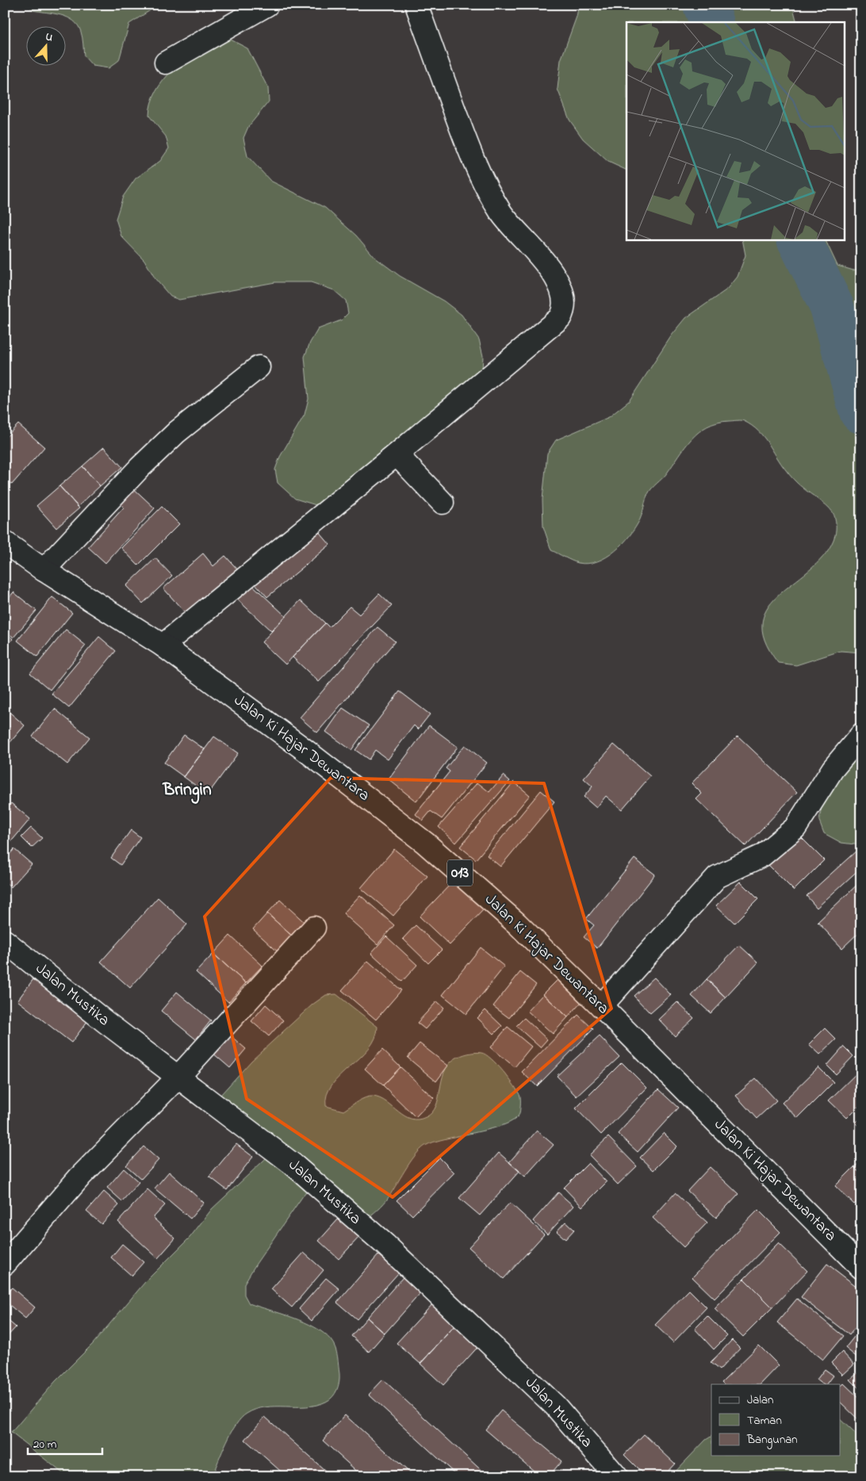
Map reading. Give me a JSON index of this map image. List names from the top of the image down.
{
  "streets": {
    "street": ["Jalan Ki Hajar Dewantara", "013", "Jalan Mustika"]
  },
  "districts": ["Bringin"],
  "legend": ["Jalan", "Taman", "Bangunan"],
  "scale_bar": "20 m",
  "north": "top"
}
